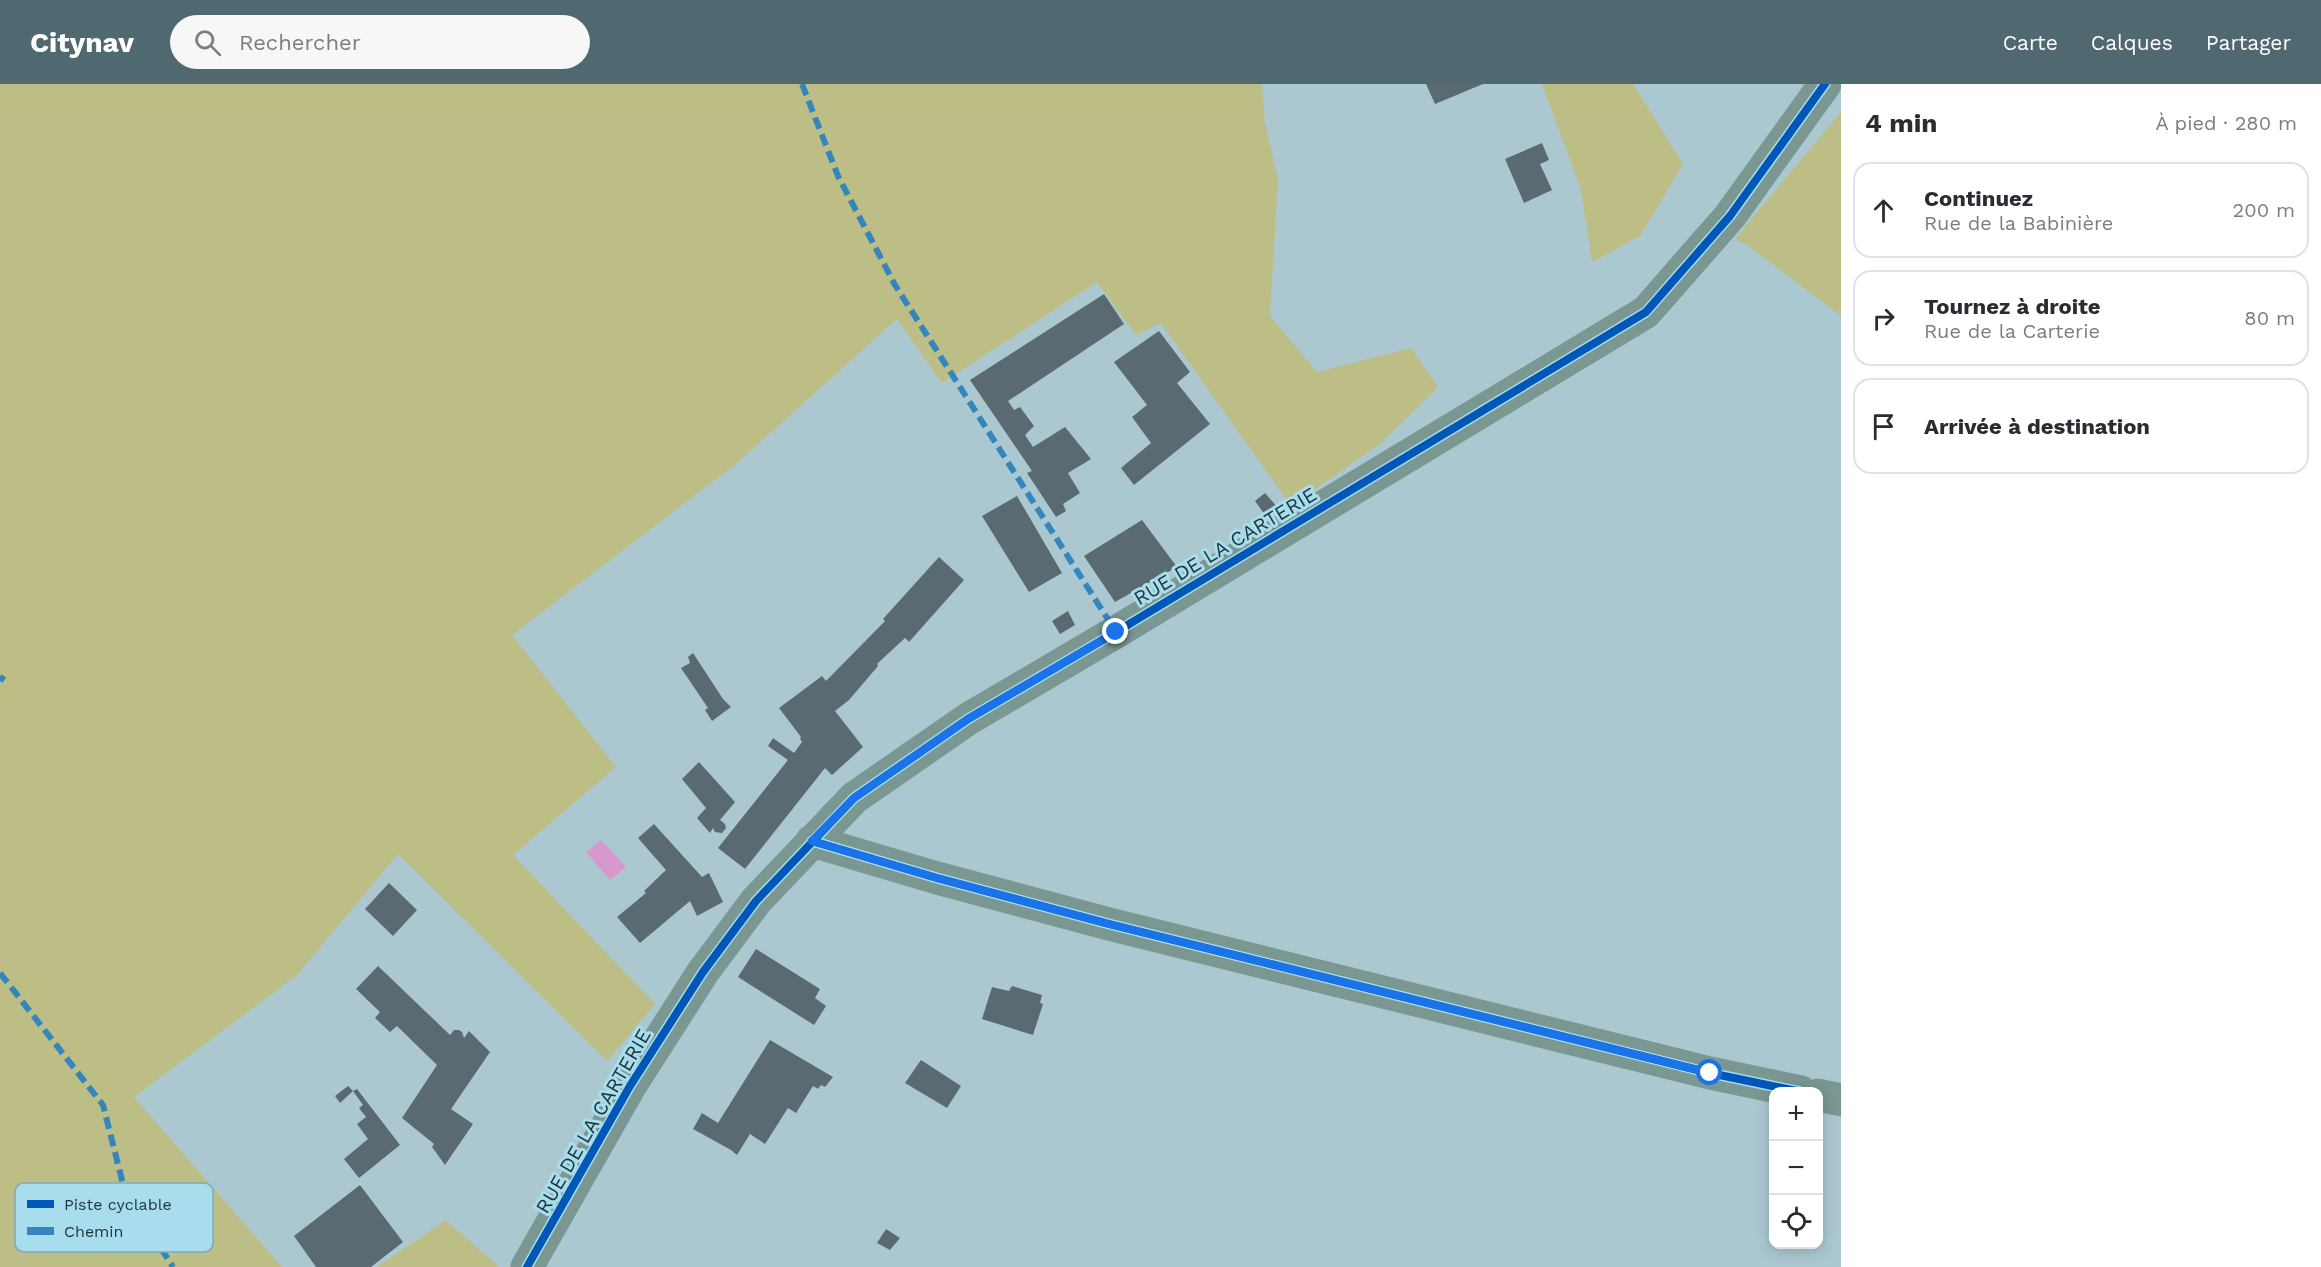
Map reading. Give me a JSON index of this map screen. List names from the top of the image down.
{
  "streets": {
    "street": ["RUE DE LA CARTERIE"]
  },
  "legend": ["Piste cyclable", "Chemin"],
  "page": {
    "header": "Citynav",
    "search": "Rechercher",
    "nav": ["Carte", "Calques", "Partager"],
    "heading": ["4 min", "À pied · 280 m"],
    "list": [
      ["Continuez", "Rue de la Babinière", "200 m"],
      ["Tournez à droite", "Rue de la Carterie", "80 m"],
      "Arrivée à destination"
    ],
    "map_buttons": ["+", "−"]
  }
}
